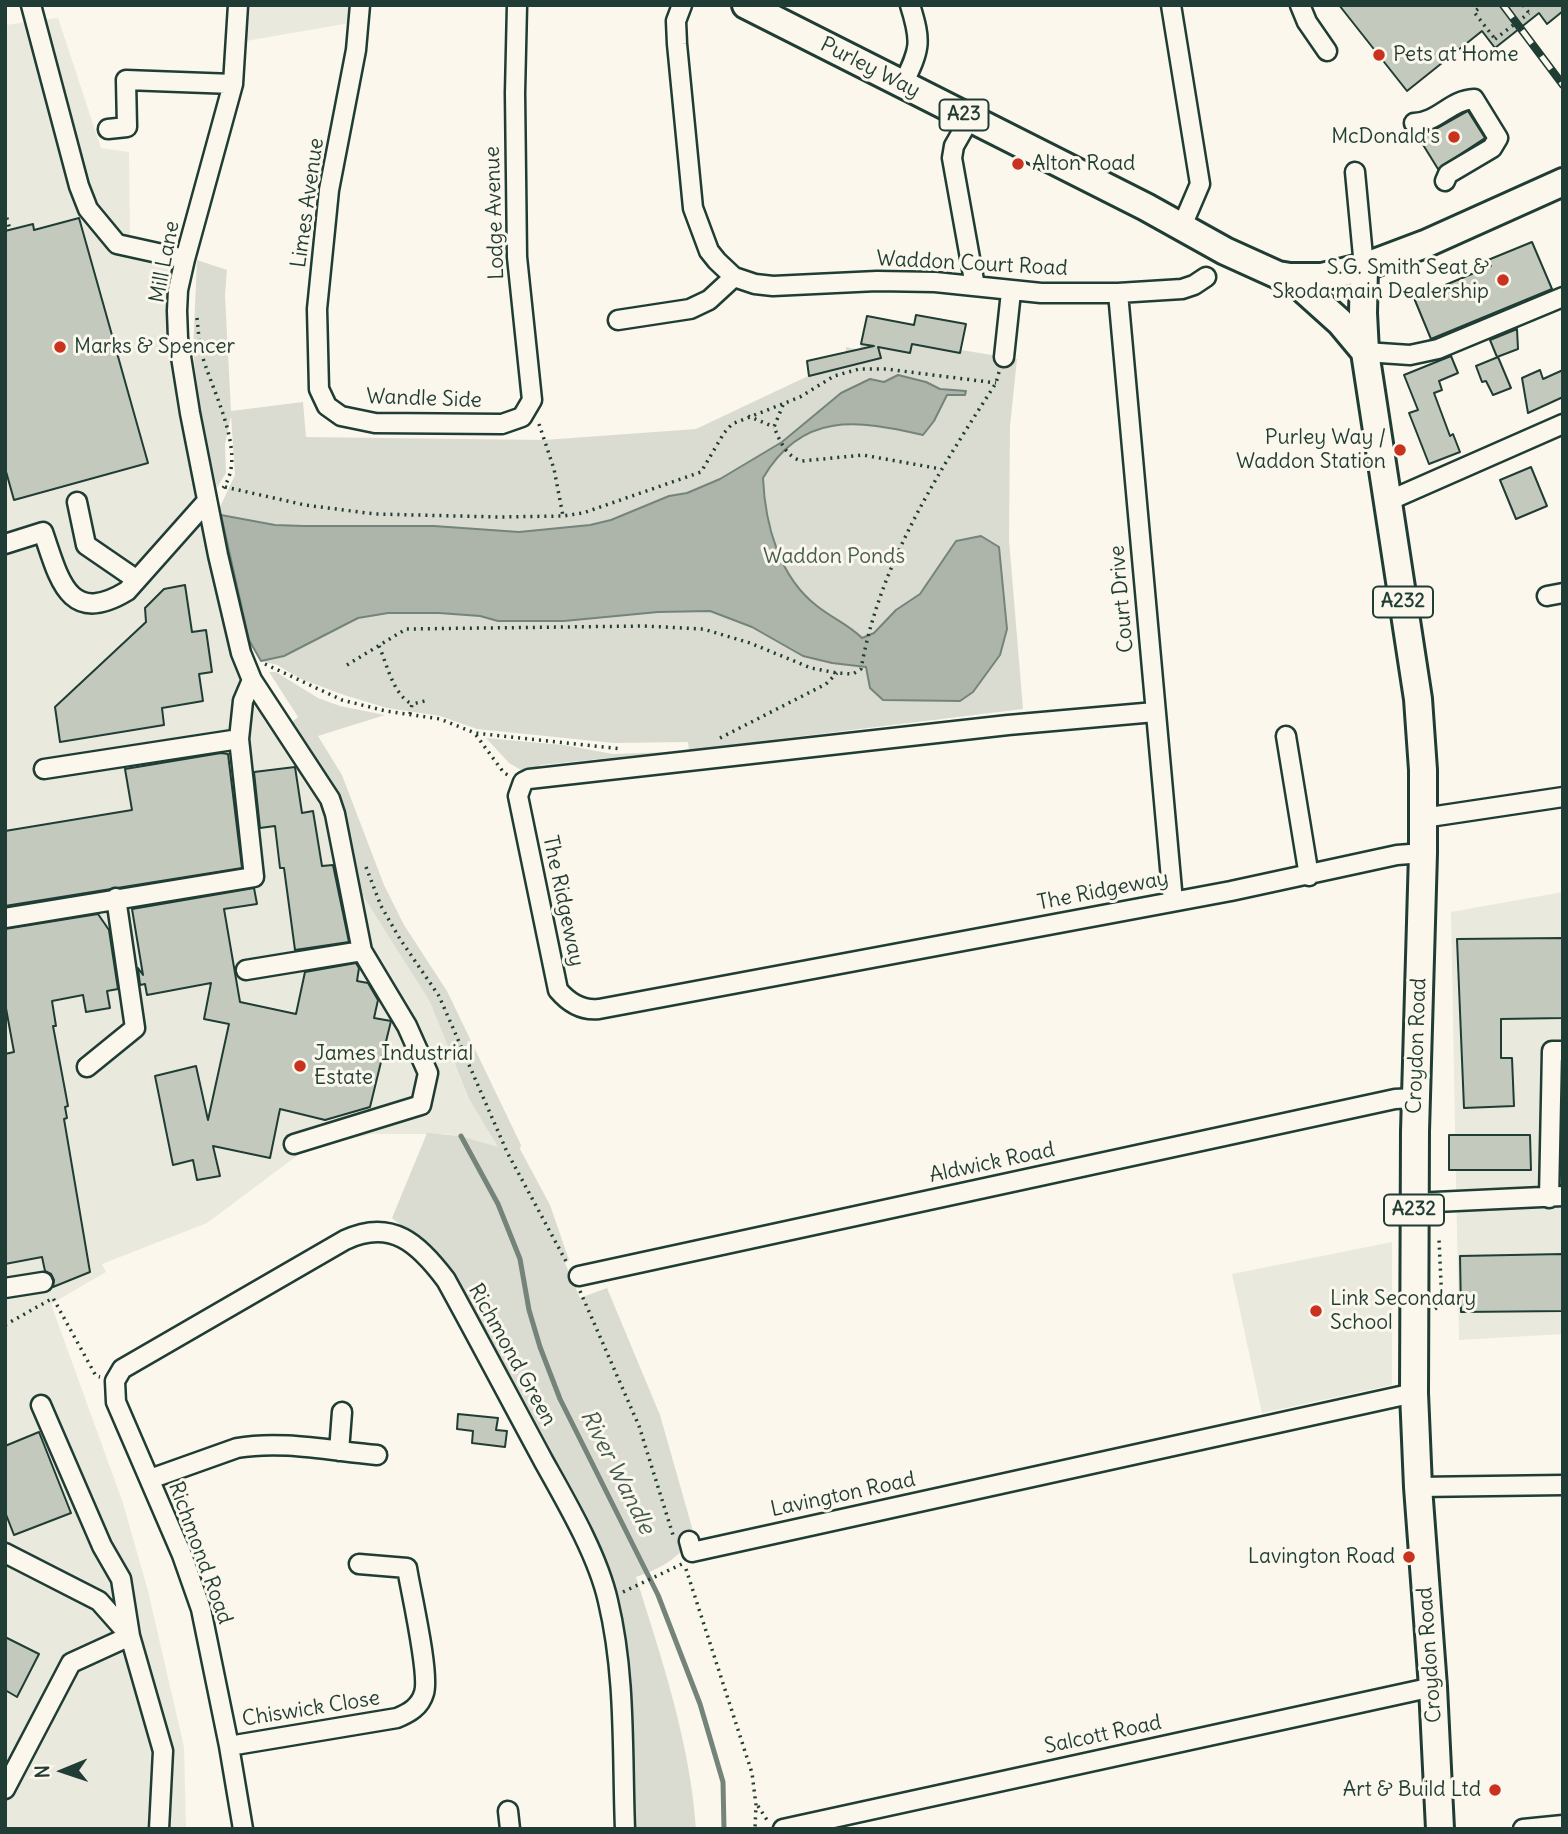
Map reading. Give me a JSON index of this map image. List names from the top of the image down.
{
  "streets": {
    "highway": [
      "Purley Way",
      "A23",
      "A232",
      "Croydon Road"
    ],
    "street": [
      "Limes Avenue",
      "Lodge Avenue",
      "Mill Lane",
      "Waddon Court Road",
      "Wandle Side",
      "Court Drive",
      "The Ridgeway",
      "Aldwick Road",
      "Richmond Green",
      "Lavington Road",
      "Richmond Road",
      "Chiswick Close",
      "Salcott Road"
    ]
  },
  "crossings": [
    ["Purley Way", "A23"],
    ["A23", "Croydon Road"],
    ["Limes Avenue", "Wandle Side"],
    ["Lodge Avenue", "Wandle Side"],
    ["Waddon Court Road", "Court Drive"],
    ["Court Drive", "The Ridgeway"],
    ["The Ridgeway", "Croydon Road"],
    ["Croydon Road", "Aldwick Road"],
    ["Croydon Road", "Lavington Road"],
    ["Croydon Road", "Salcott Road"],
    ["Richmond Green", "Richmond Road"],
    ["Richmond Road", "Chiswick Close"]
  ],
  "water": ["River Wandle"],
  "parks": ["Waddon Ponds"],
  "places": [
    "Pets at Home",
    "McDonald's",
    "Alton Road",
    "S.G. Smith Seat & Skoda main Dealership",
    "Marks & Spencer",
    "Purley Way / Waddon Station",
    "James Industrial Estate",
    "Link Secondary School",
    "Lavington Road",
    "Art & Build Ltd"
  ],
  "north": "left"
}
